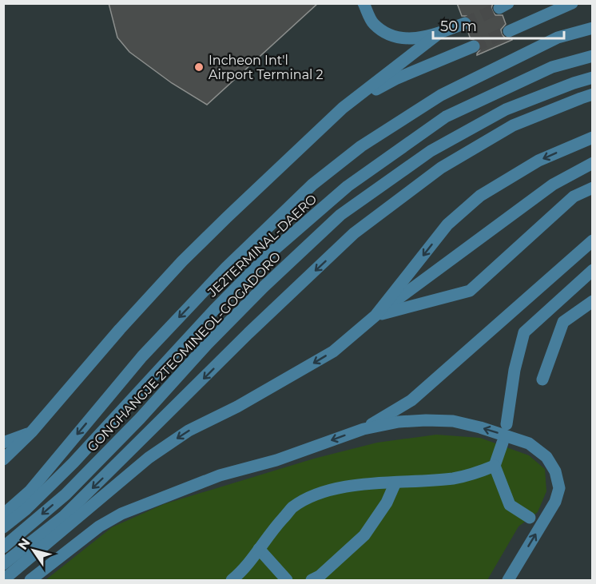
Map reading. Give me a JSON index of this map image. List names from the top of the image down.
{
  "streets": {
    "street": ["JE2TERMINAL-DAERO", "GONGHANGJE 2TEOMINEOL-GOGADORO"]
  },
  "places": ["Incheon Int'l Airport Terminal 2"],
  "scale_bar": "50 m",
  "north": "top left"
}
